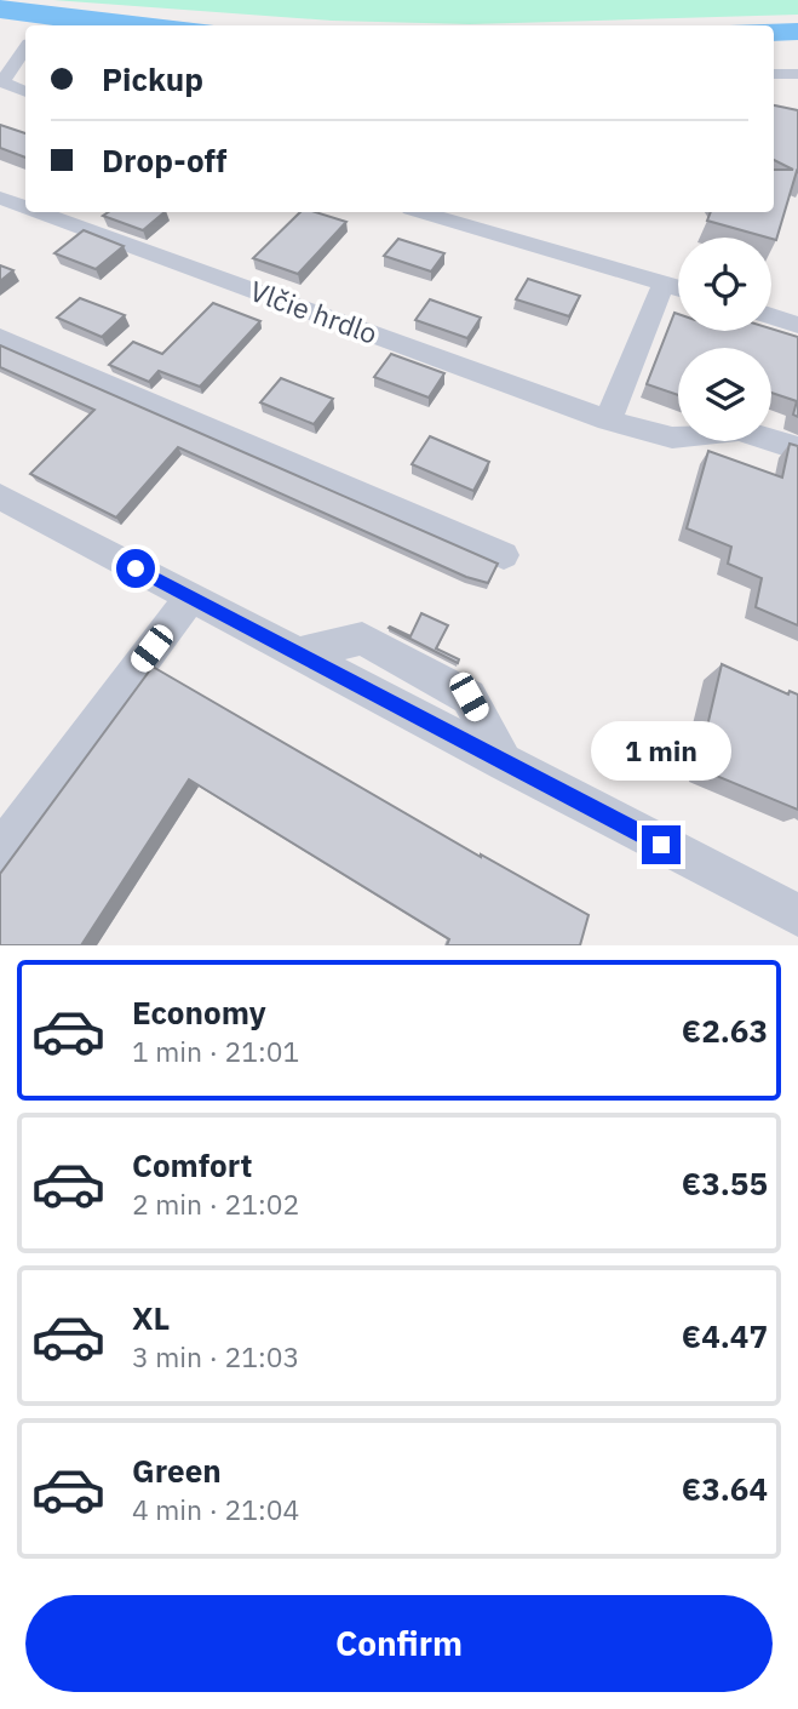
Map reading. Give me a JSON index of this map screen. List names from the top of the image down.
{
  "streets": {
    "street": ["Vlčie hrdlo"]
  },
  "page": {
    "banner": ["Pickup", "Drop-off"],
    "bubble": "1 min",
    "list": [
      {
        "name": "Economy",
        "note": "1 min · 21:01",
        "value": "€2.63"
      },
      {
        "name": "Comfort",
        "note": "2 min · 21:02",
        "value": "€3.55"
      },
      {
        "name": "XL",
        "note": "3 min · 21:03",
        "value": "€4.47"
      },
      {
        "name": "Green",
        "note": "4 min · 21:04",
        "value": "€3.64"
      }
    ],
    "buttons": "Confirm"
  }
}
